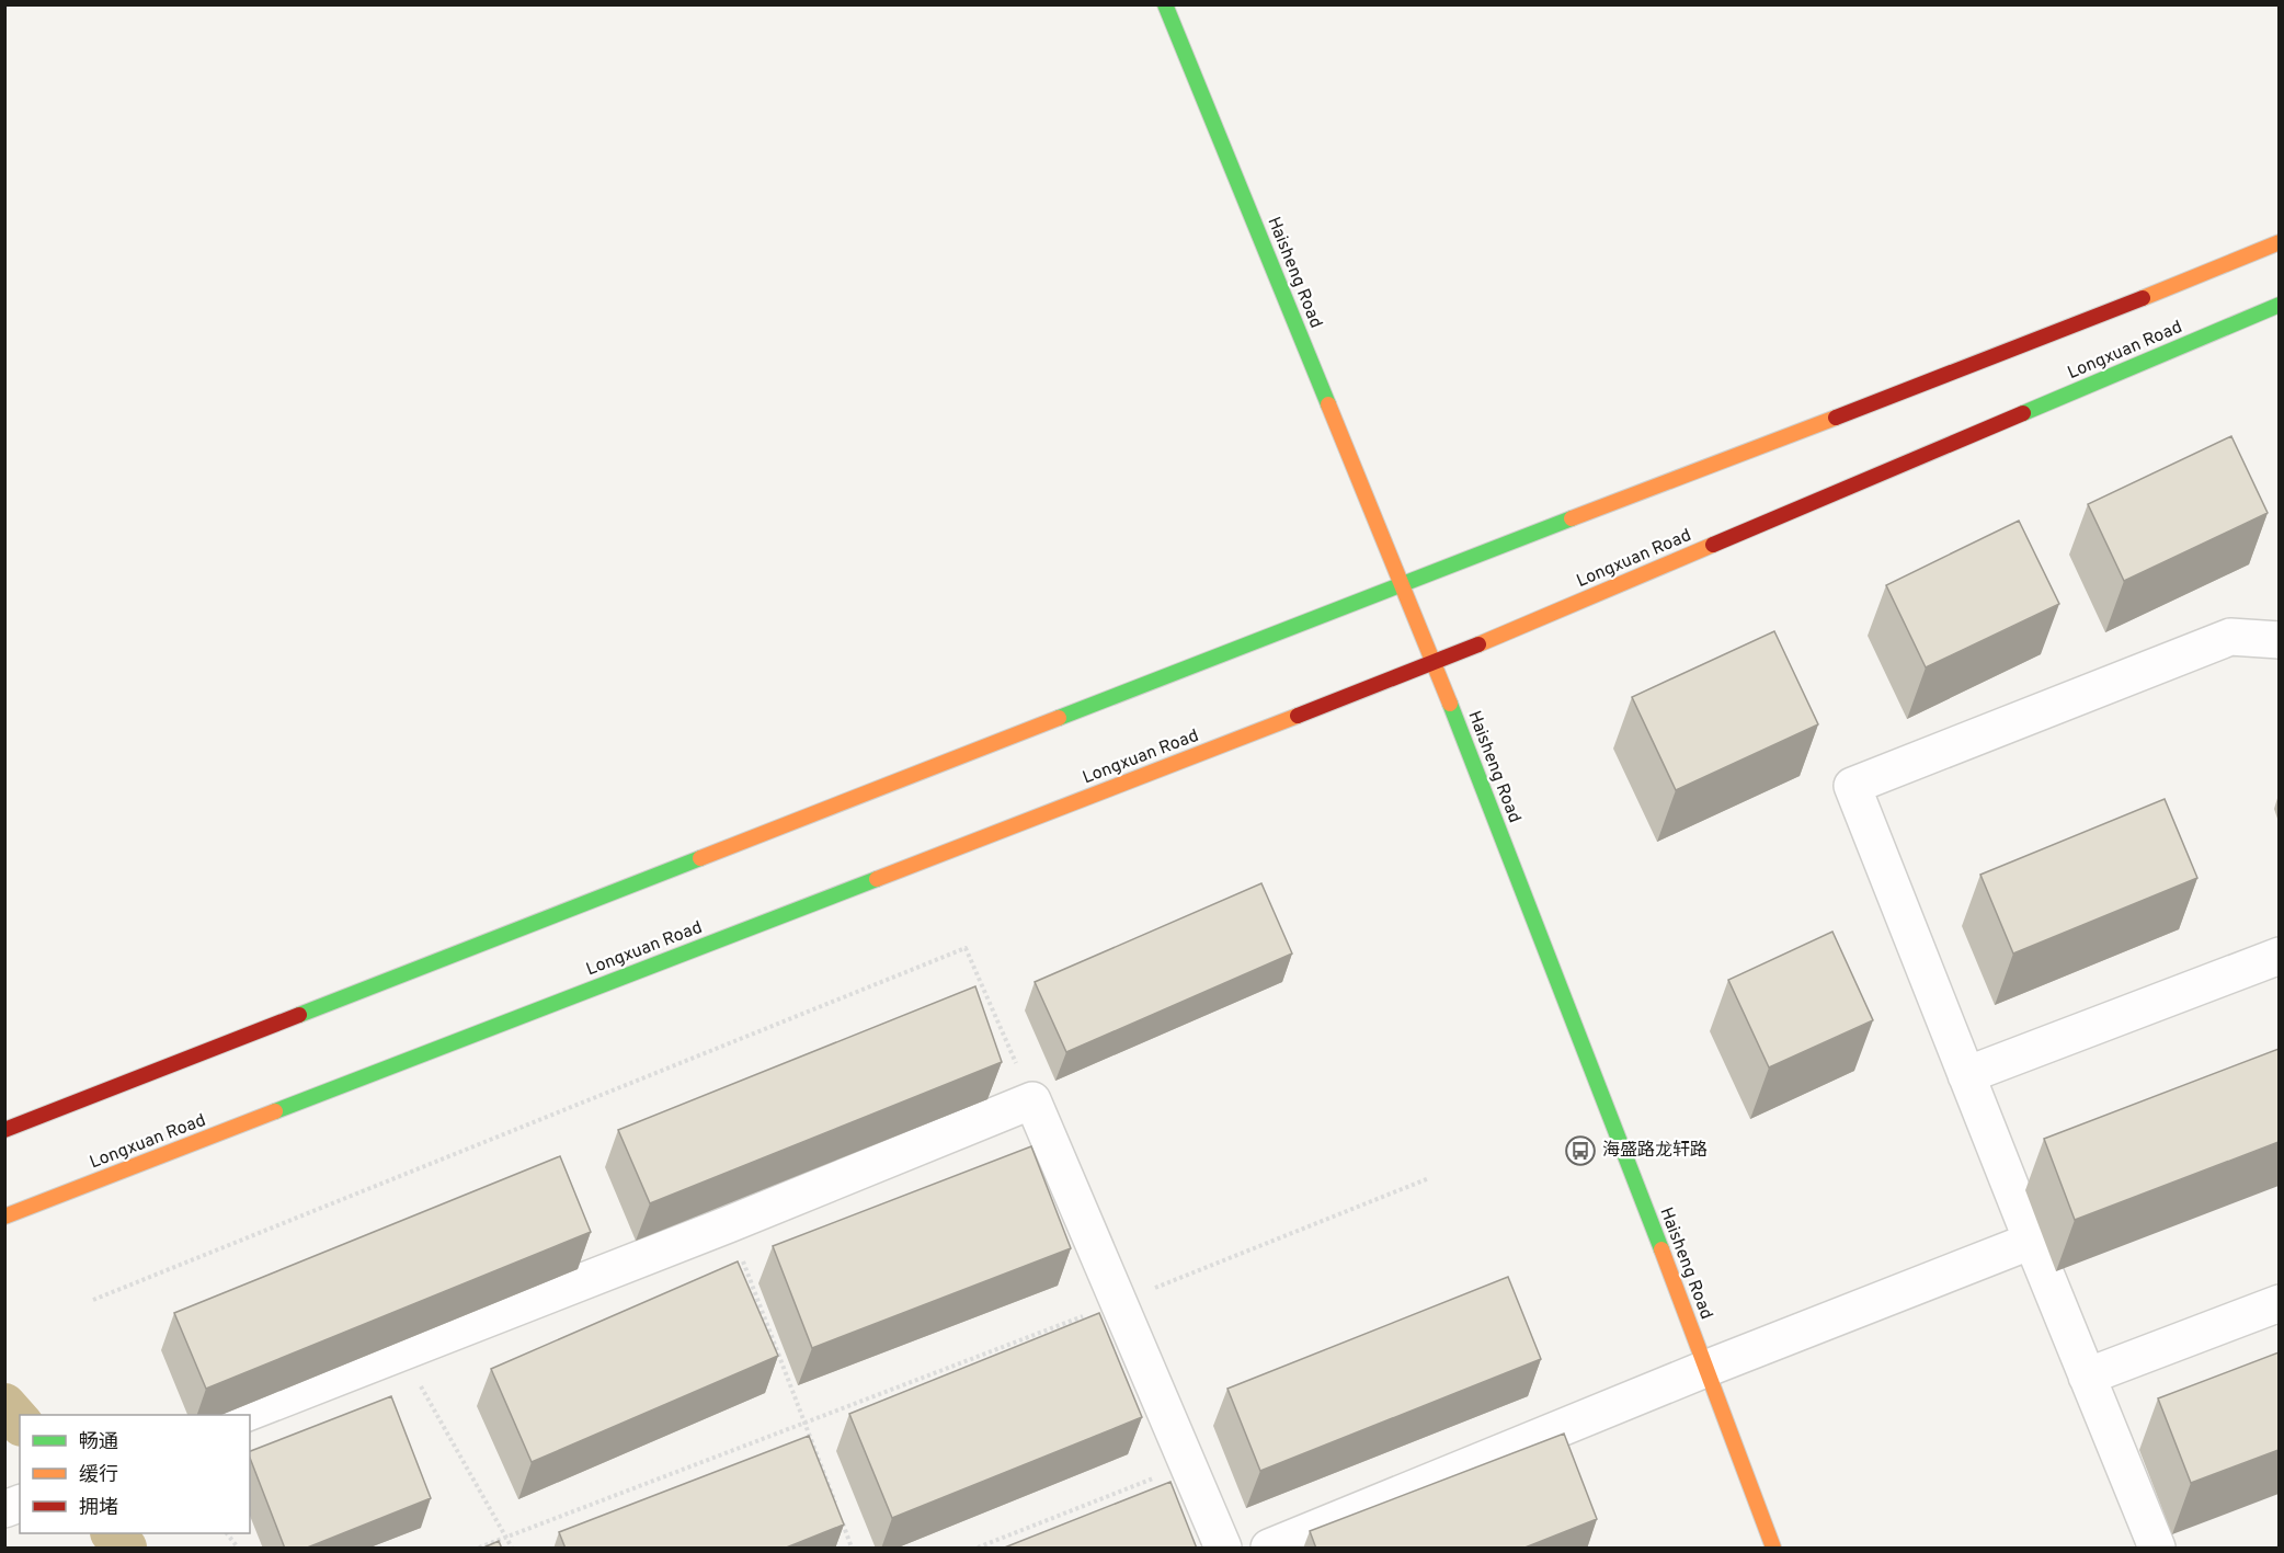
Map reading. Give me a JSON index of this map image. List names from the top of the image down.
{
  "streets": {
    "street": ["Haisheng Road", "Longxuan Road"]
  },
  "crossings": [
    ["Haisheng Road", "Longxuan Road"]
  ],
  "places": {
    "bus stop": ["海盛路龙轩路"]
  },
  "legend": ["畅通", "缓行", "拥堵"]
}
